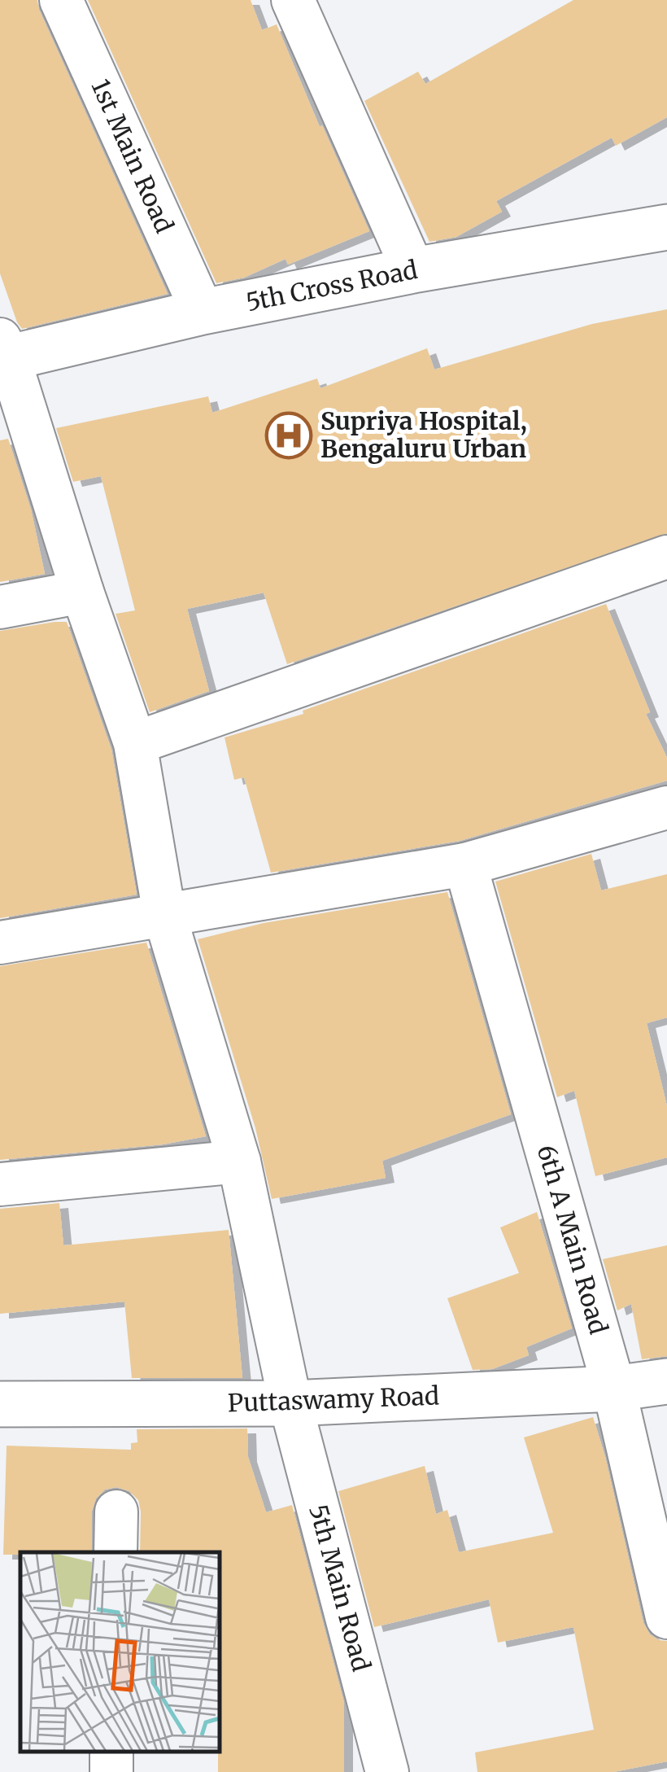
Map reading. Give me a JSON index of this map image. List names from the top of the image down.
{
  "streets": {
    "street": [
      "1st Main Road",
      "5th Cross Road",
      "6th A Main Road",
      "Puttaswamy Road",
      "5th Main Road"
    ]
  },
  "crossings": [
    ["1st Main Road", "5th Cross Road"],
    ["5th Cross Road", "5th Main Road"],
    ["6th A Main Road", "Puttaswamy Road"],
    ["Puttaswamy Road", "5th Main Road"]
  ],
  "places": {
    "hospital": ["Supriya Hospital, Bengaluru Urban"]
  }
}
